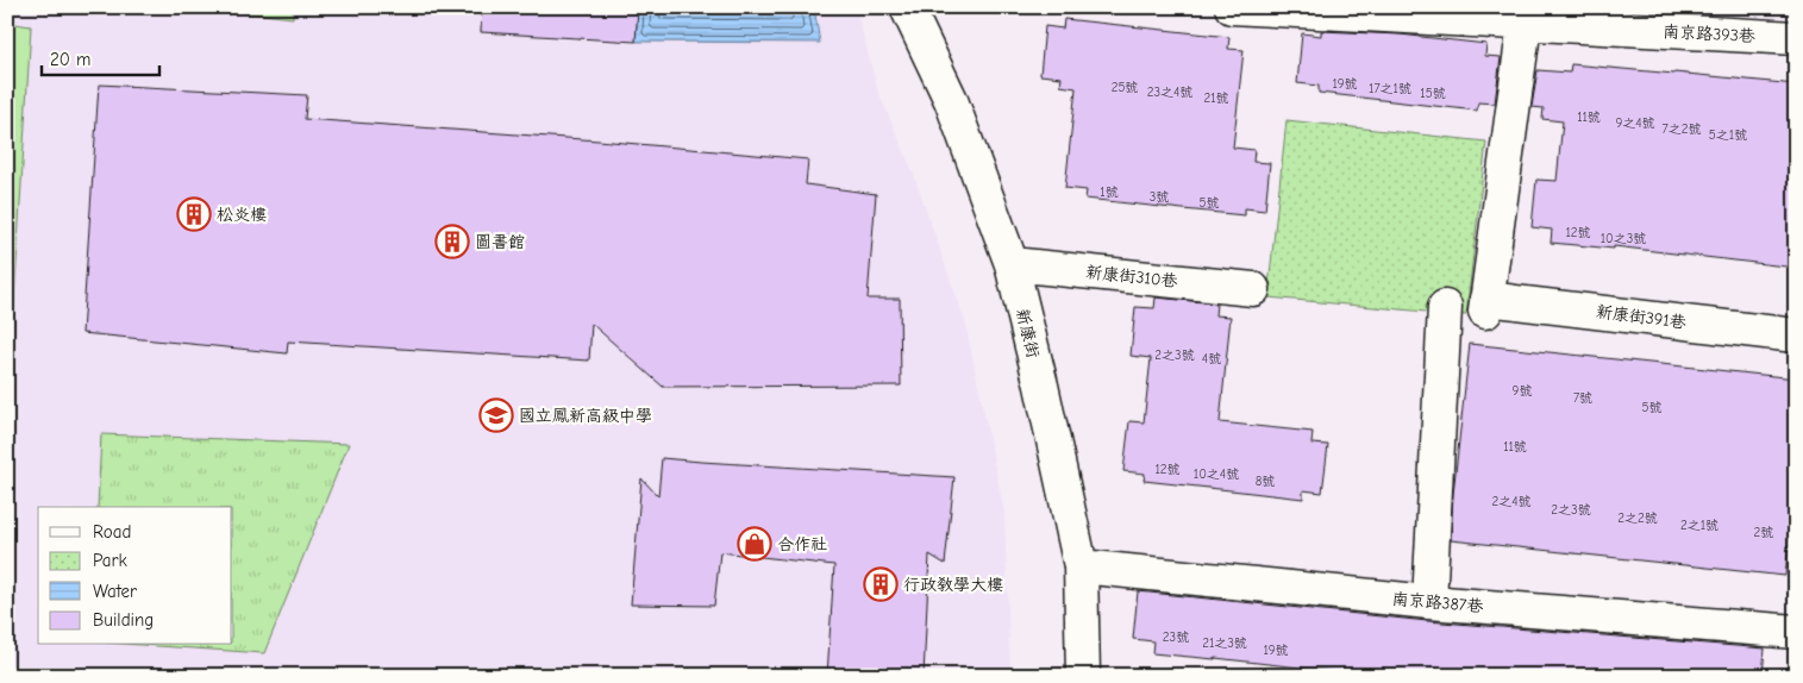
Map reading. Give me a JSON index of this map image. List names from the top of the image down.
{
  "streets": {
    "street": [
      "南京路393巷",
      "新康街310巷",
      "新康街391巷",
      "新康街",
      "南京路387巷"
    ]
  },
  "crossings": [
    ["南京路393巷", "新康街391巷"],
    ["新康街310巷", "新康街"],
    ["新康街", "南京路387巷"]
  ],
  "places": {
    "building": ["松炎樓", "圖書館", "行政教學大樓"],
    "school or university": ["國立鳳新高級中學"],
    "shop": ["合作社"]
  },
  "house_numbers": [
    "19號",
    "25號",
    "17之1號",
    "23之4號",
    "15號",
    "21號",
    "11號",
    "9之4號",
    "7之2號",
    "5之1號",
    "1號",
    "3號",
    "5號",
    "12號",
    "10之3號",
    "2之3號",
    "4號",
    "9號",
    "7號",
    "5號",
    "11號",
    "12號",
    "10之4號",
    "8號",
    "2之4號",
    "2之3號",
    "2之2號",
    "2之1號",
    "2號",
    "23號",
    "21之3號",
    "19號"
  ],
  "legend": [
    "Road",
    "Park",
    "Water",
    "Building"
  ],
  "scale_bar": "20 m"
}
